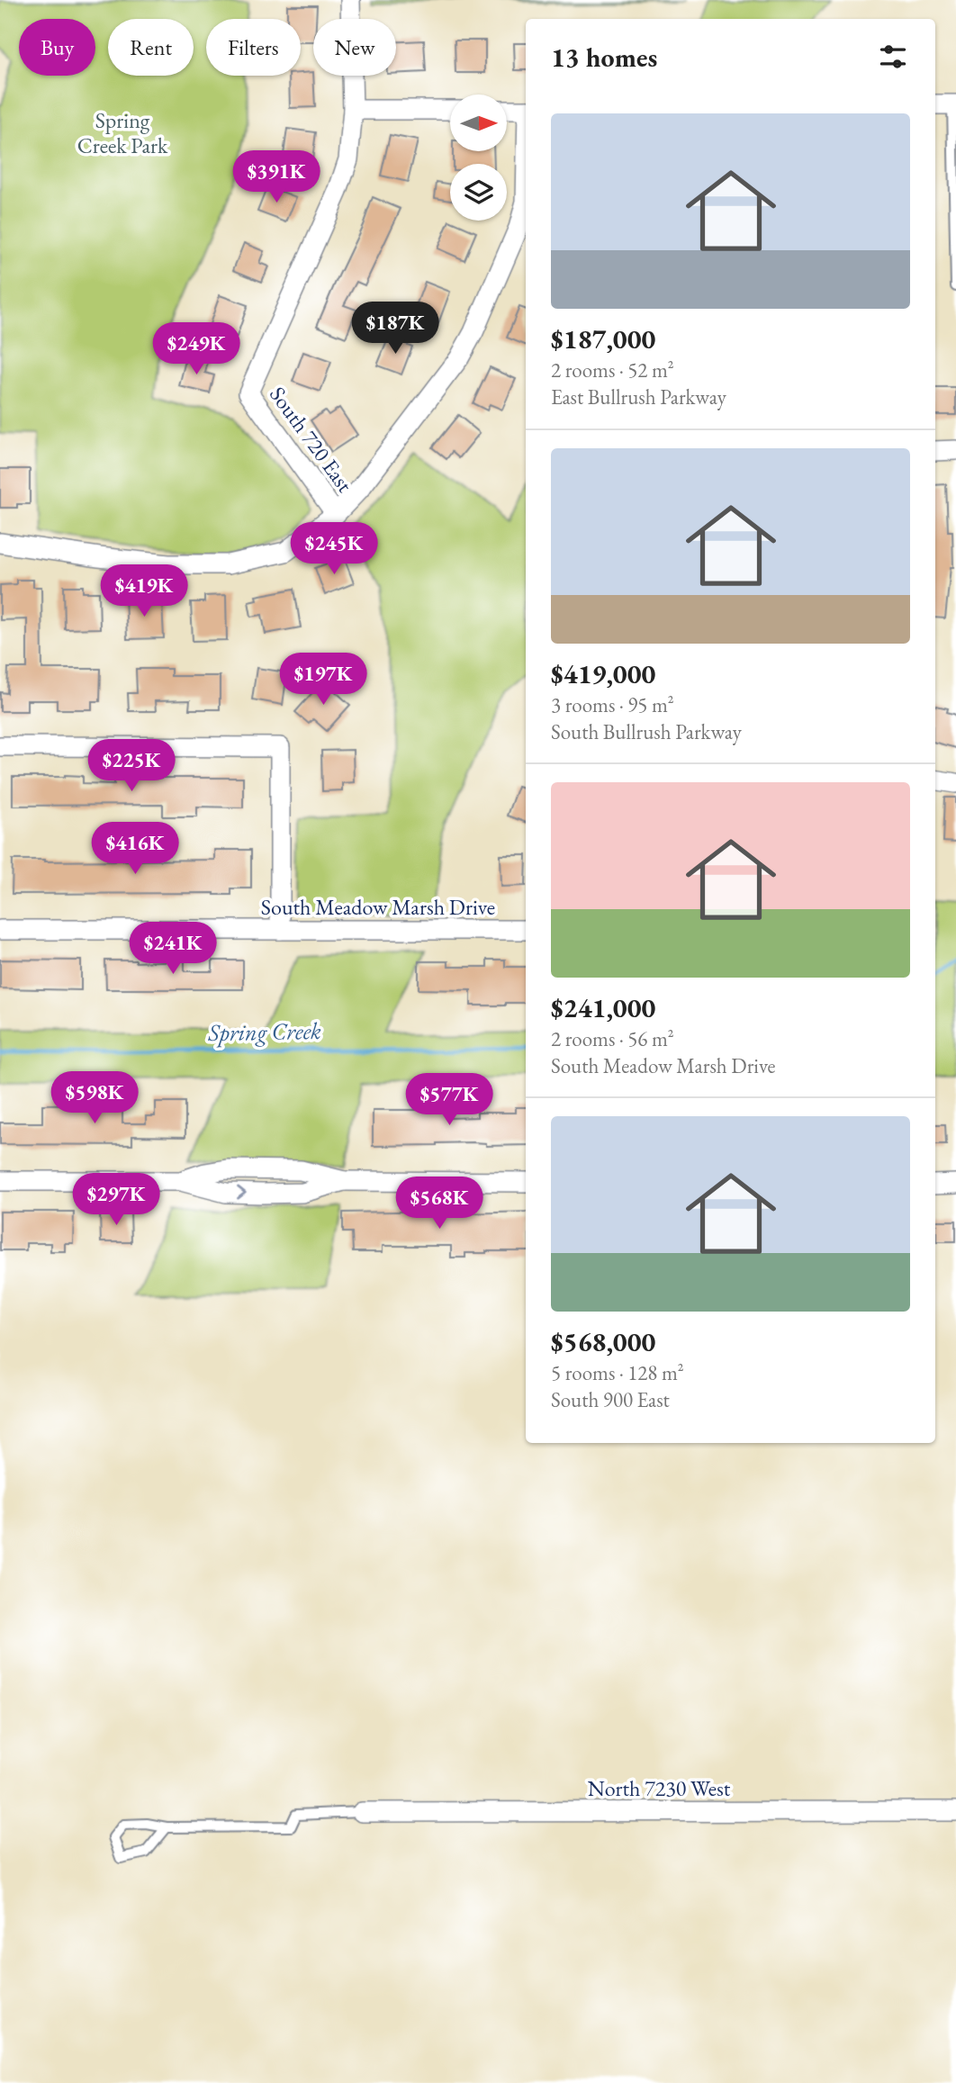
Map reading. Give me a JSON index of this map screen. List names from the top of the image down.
{
  "streets": {
    "street": ["South 720 East", "South Meadow Marsh Drive", "North 7230 West"]
  },
  "water": ["Spring Creek"],
  "parks": ["Spring Creek Park"],
  "north": "right",
  "page": {
    "chip": [
      "Buy",
      "Rent",
      "Filters",
      "New"
    ],
    "heading": "13 homes",
    "list": [
      {
        "name": "$187,000",
        "note": "2 rooms · 52 m² · East Bullrush Parkway"
      },
      {
        "name": "$419,000",
        "note": "3 rooms · 95 m² · South Bullrush Parkway"
      },
      {
        "name": "$241,000",
        "note": "2 rooms · 56 m² · South Meadow Marsh Drive"
      },
      {
        "name": "$568,000",
        "note": "5 rooms · 128 m² · South 900 East"
      }
    ],
    "price": [
      "$391K",
      "$187K",
      "$249K",
      "$245K",
      "$419K",
      "$197K",
      "$225K",
      "$416K",
      "$241K",
      "$598K",
      "$577K",
      "$297K",
      "$568K"
    ]
  }
}
